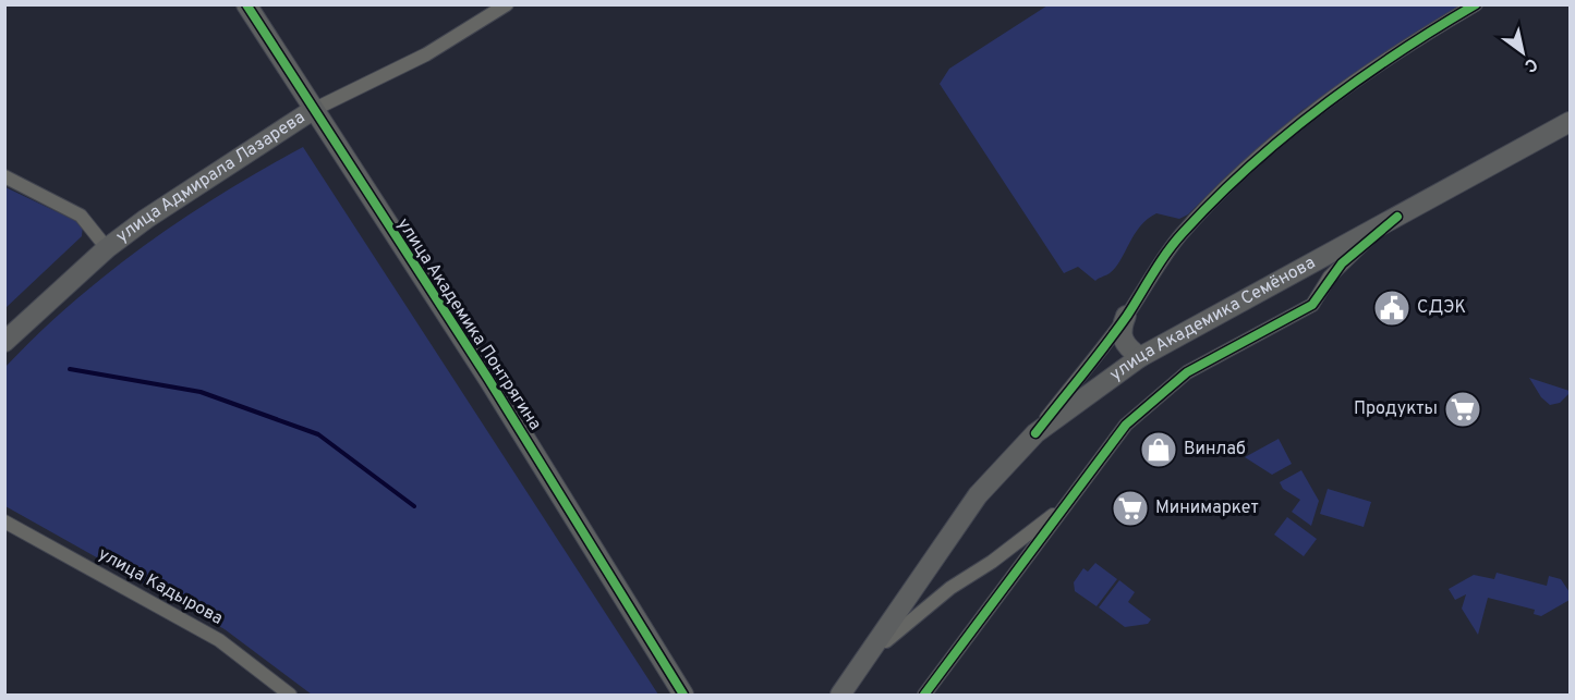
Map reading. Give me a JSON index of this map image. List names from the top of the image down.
{
  "streets": {
    "street": [
      "улица Адмирала Лазарева",
      "улица Академика Семёнова",
      "улица Академика Понтрягина",
      "улица Кадырова"
    ]
  },
  "crossings": [
    ["улица Адмирала Лазарева", "улица Академика Понтрягина"]
  ],
  "places": {
    "public building": ["СДЭК"],
    "supermarket": ["Продукты", "Минимаркет"],
    "shop": ["Винлаб"]
  },
  "north": "bottom right"
}
